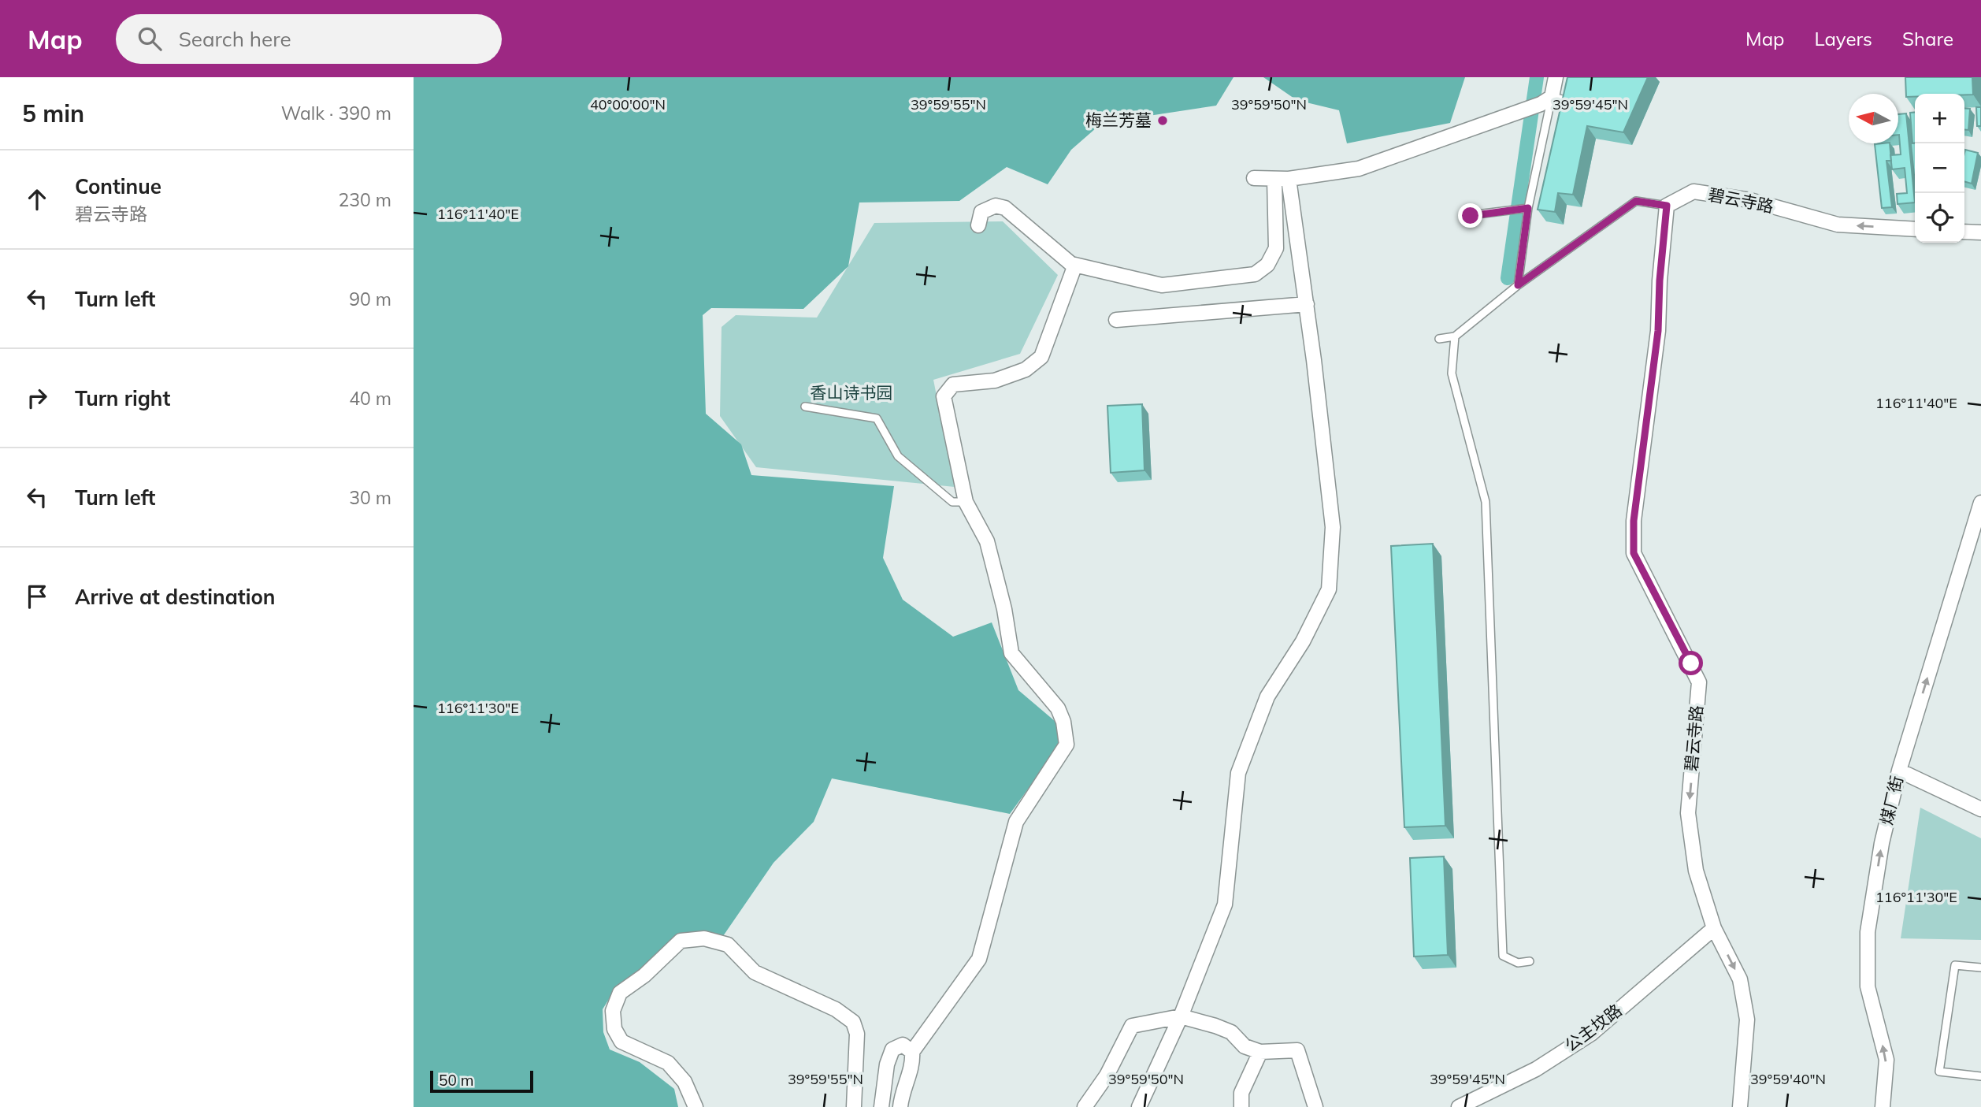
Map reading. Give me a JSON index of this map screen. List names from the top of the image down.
{
  "streets": {
    "street": ["碧云寺路", "煤厂街", "公主坟路"]
  },
  "crossings": [
    ["碧云寺路", "公主坟路"]
  ],
  "one_way": ["煤厂街"],
  "parks": ["香山诗书园"],
  "places": ["梅兰芳墓"],
  "scale_bar": "50 m",
  "north": "left",
  "page": {
    "header": "Map",
    "search": "Search here",
    "nav": ["Map", "Layers", "Share"],
    "heading": ["5 min", "Walk · 390 m"],
    "map_buttons": ["+", "−"],
    "list": [
      ["Continue", "碧云寺路", "230 m"],
      ["Turn left", "90 m"],
      ["Turn right", "40 m"],
      ["Turn left", "30 m"],
      "Arrive at destination"
    ],
    "scale": "50 m"
  },
  "coordinates": [
    "40°00'00\"N",
    "39°59'55\"N",
    "39°59'50\"N",
    "39°59'45\"N",
    "116°11'40\"E",
    "116°11'30\"E",
    "39°59'40\"N"
  ]
}
